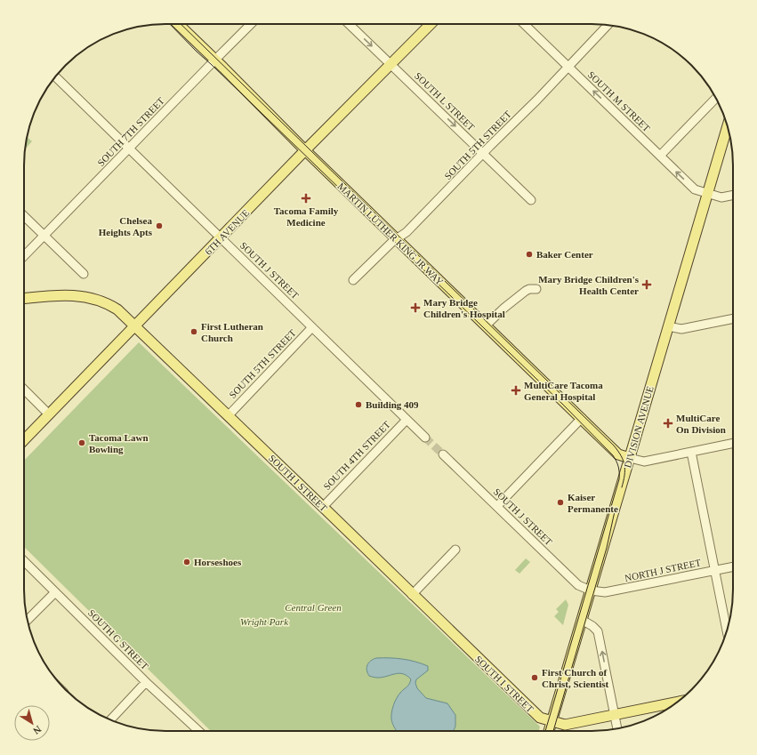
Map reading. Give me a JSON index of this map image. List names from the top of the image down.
{
  "streets": {
    "main road": [
      "6TH AVENUE",
      "MARTIN LUTHER KING JR WAY",
      "DIVISION AVENUE",
      "SOUTH I STREET"
    ],
    "street": [
      "SOUTH L STREET",
      "SOUTH M STREET",
      "SOUTH 7TH STREET",
      "SOUTH 5TH STREET",
      "SOUTH J STREET",
      "SOUTH 4TH STREET",
      "NORTH J STREET",
      "SOUTH G STREET"
    ]
  },
  "crossings": [
    ["SOUTH L STREET", "SOUTH 5TH STREET"],
    ["SOUTH L STREET", "6TH AVENUE"],
    ["SOUTH M STREET", "SOUTH 5TH STREET"],
    ["SOUTH M STREET", "DIVISION AVENUE"],
    ["SOUTH 7TH STREET", "MARTIN LUTHER KING JR WAY"],
    ["SOUTH 7TH STREET", "SOUTH J STREET"],
    ["SOUTH 5TH STREET", "MARTIN LUTHER KING JR WAY"],
    ["SOUTH 5TH STREET", "SOUTH J STREET"],
    ["SOUTH 5TH STREET", "SOUTH I STREET"],
    ["6TH AVENUE", "MARTIN LUTHER KING JR WAY"],
    ["6TH AVENUE", "SOUTH J STREET"],
    ["6TH AVENUE", "SOUTH I STREET"],
    ["MARTIN LUTHER KING JR WAY", "DIVISION AVENUE"],
    ["SOUTH J STREET", "DIVISION AVENUE"],
    ["SOUTH J STREET", "SOUTH 4TH STREET"],
    ["SOUTH J STREET", "NORTH J STREET"],
    ["DIVISION AVENUE", "SOUTH I STREET"],
    ["DIVISION AVENUE", "NORTH J STREET"],
    ["SOUTH 4TH STREET", "SOUTH I STREET"]
  ],
  "one_way": ["SOUTH L STREET", "SOUTH M STREET"],
  "parks": ["Central Green", "Wright Park"],
  "places": {
    "health": [
      "Tacoma Family Medicine",
      "Mary Bridge Children's Health Center",
      "Mary Bridge Children's Hospital",
      "MultiCare Tacoma General Hospital",
      "MultiCare On Division"
    ],
    "other": [
      "Chelsea Heights Apts",
      "Baker Center",
      "First Lutheran Church",
      "Building 409",
      "Tacoma Lawn Bowling",
      "Kaiser Permanente",
      "Horseshoes",
      "First Church of Christ, Scientist"
    ]
  },
  "north": "bottom right"
}
